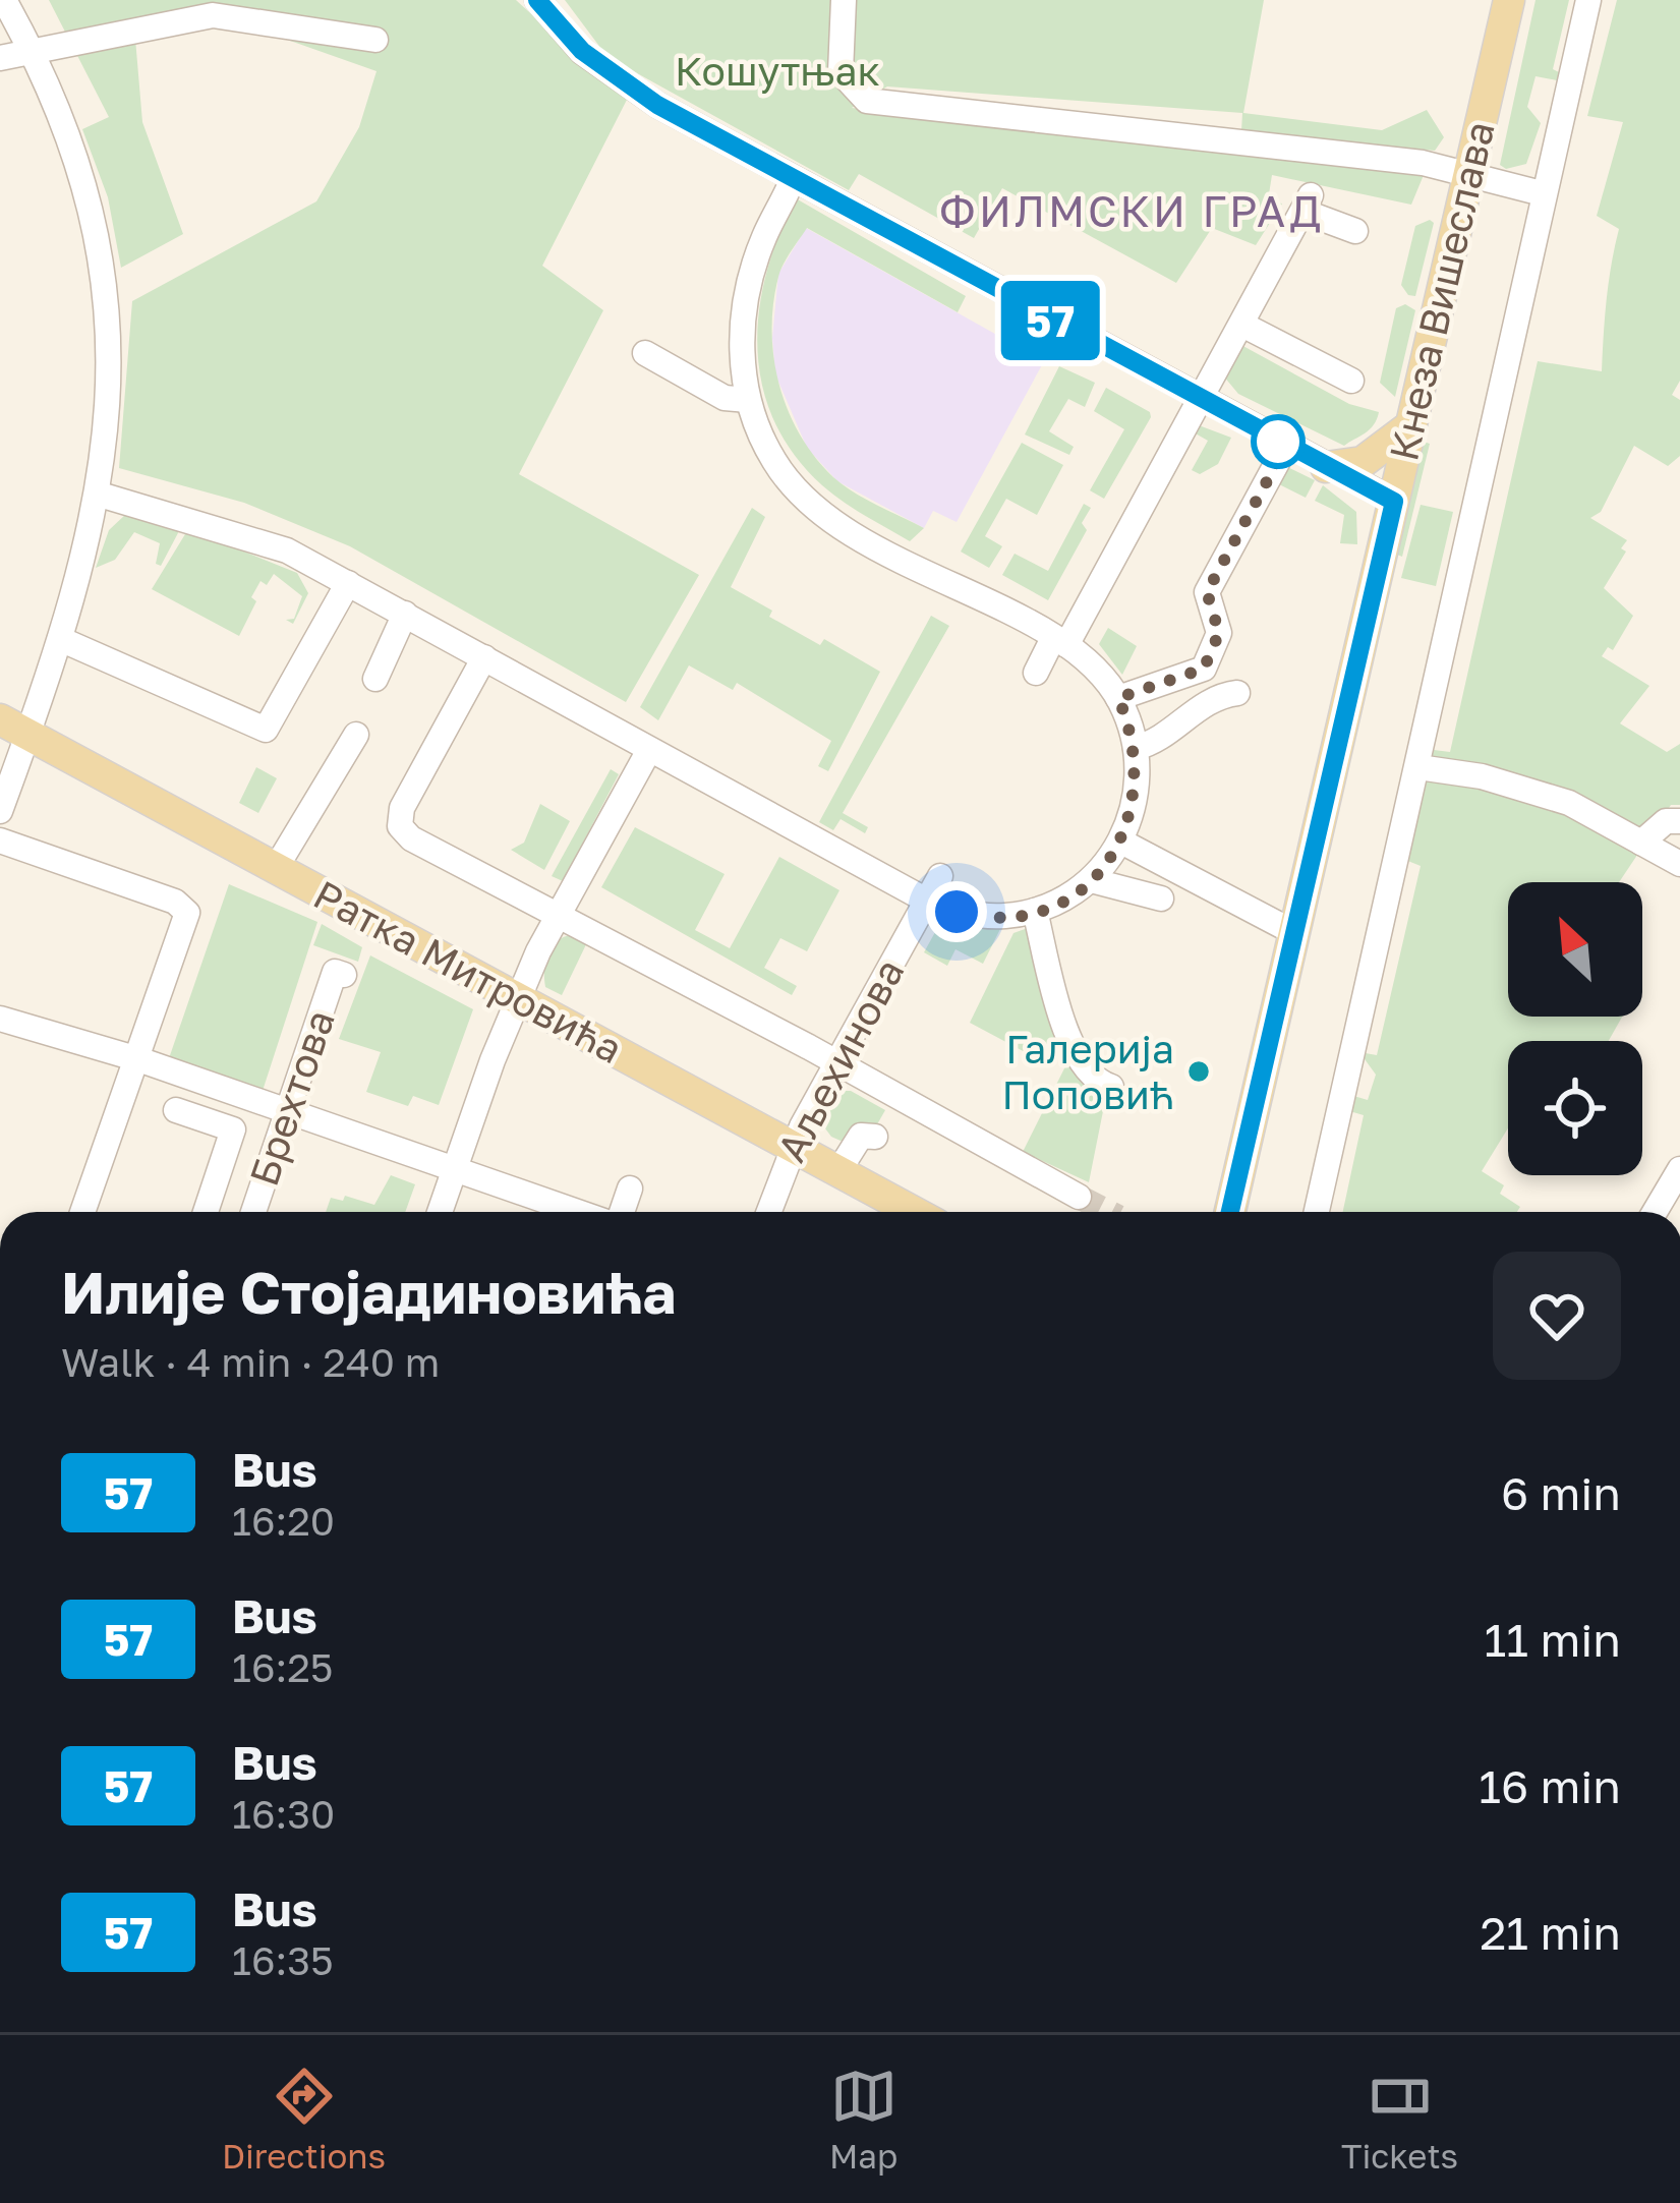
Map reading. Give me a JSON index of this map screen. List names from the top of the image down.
{
  "streets": {
    "main road": ["Кнеза Вишеслава", "Ратка Митровића"],
    "street": ["Аљехинова", "Брехтова"]
  },
  "crossings": [
    ["Ратка Митровића", "Аљехинова"]
  ],
  "districts": ["ФИЛМСКИ ГРАД"],
  "parks": ["Кошутњак"],
  "places": ["Галерија Поповић"],
  "lines": ["bus line 57"],
  "north": "top left",
  "page": {
    "on_map": "57",
    "heading": ["Илије Стојадиновића", "Walk · 4 min · 240 m"],
    "list": [
      {
        "mark": "57",
        "name": "Bus",
        "note": "16:20",
        "value": "6 min"
      },
      {
        "mark": "57",
        "name": "Bus",
        "note": "16:25",
        "value": "11 min"
      },
      {
        "mark": "57",
        "name": "Bus",
        "note": "16:30",
        "value": "16 min"
      },
      {
        "mark": "57",
        "name": "Bus",
        "note": "16:35",
        "value": "21 min"
      }
    ],
    "tabs": ["Directions", "Map", "Tickets"]
  }
}
